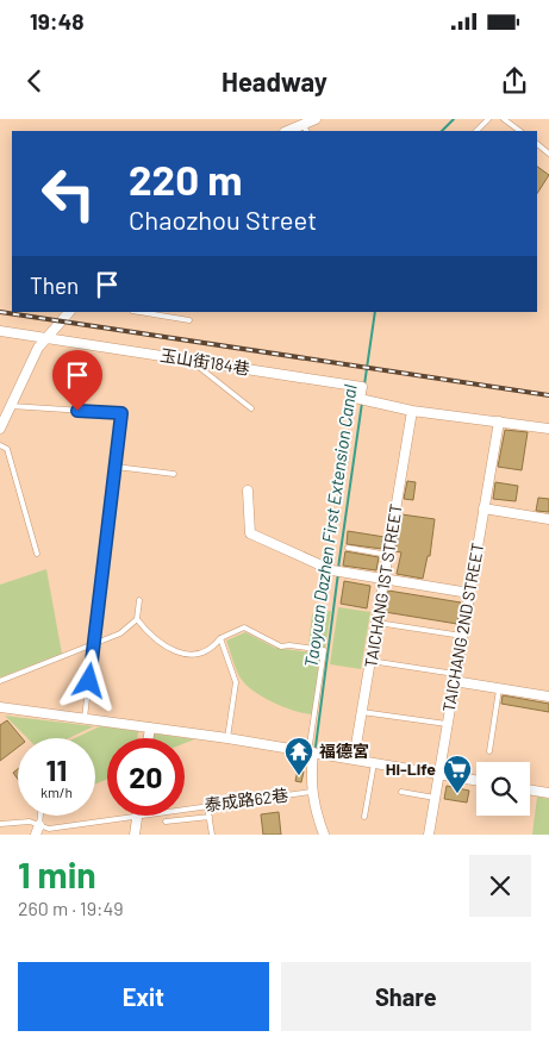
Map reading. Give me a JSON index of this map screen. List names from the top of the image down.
{
  "streets": {
    "street": ["玉山街184巷", "TAICHANG 1ST STREET", "TAICHANG 2ND STREET"],
    "lane": ["泰成路62巷"]
  },
  "crossings": [
    ["玉山街184巷", "TAICHANG 1ST STREET"]
  ],
  "water": ["Taoyuan Dazhen First Extension Canal"],
  "places": {
    "temple": ["福德宮"],
    "supermarket": ["Hi-Life"]
  },
  "page": {
    "status": "19:48",
    "header": "Headway",
    "turn": ["220 m", "Chaozhou Street"],
    "then": "Then",
    "speed": "11 km/h",
    "limit": "20",
    "heading": ["1 min", "260 m · 19:49"],
    "buttons": ["Exit", "Share"]
  }
}
